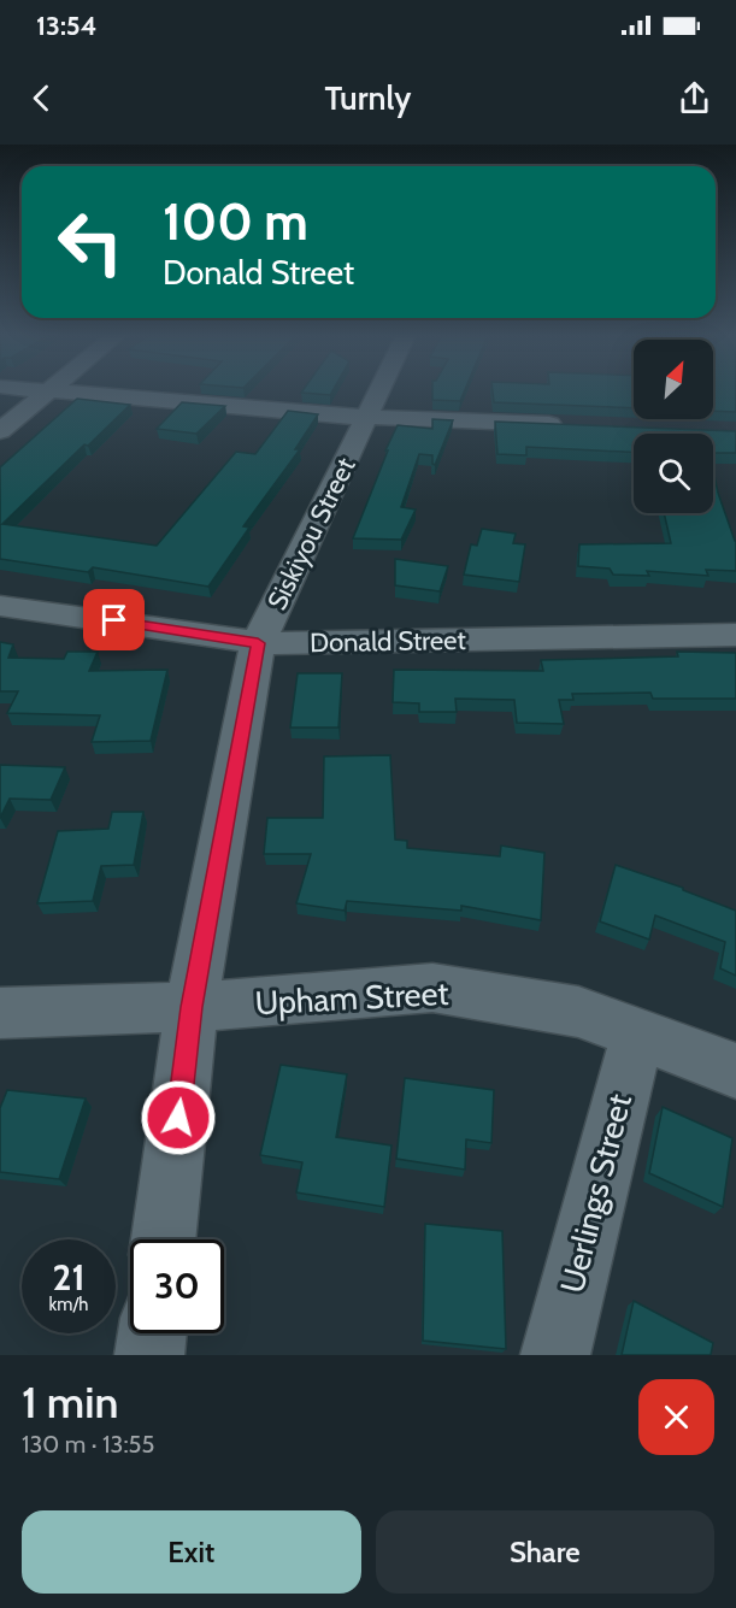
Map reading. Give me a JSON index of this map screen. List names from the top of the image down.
{
  "streets": {
    "street": [
      "Siskiyou Street",
      "Donald Street",
      "Upham Street",
      "Uerlings Street"
    ]
  },
  "crossings": [
    ["Siskiyou Street", "Donald Street"],
    ["Siskiyou Street", "Upham Street"],
    ["Upham Street", "Uerlings Street"]
  ],
  "north": "top right",
  "page": {
    "status": "13:54",
    "header": "Turnly",
    "turn": ["100 m", "Donald Street"],
    "speed": "21 km/h",
    "limit": "30",
    "heading": ["1 min", "130 m · 13:55"],
    "buttons": ["Exit", "Share"]
  }
}
